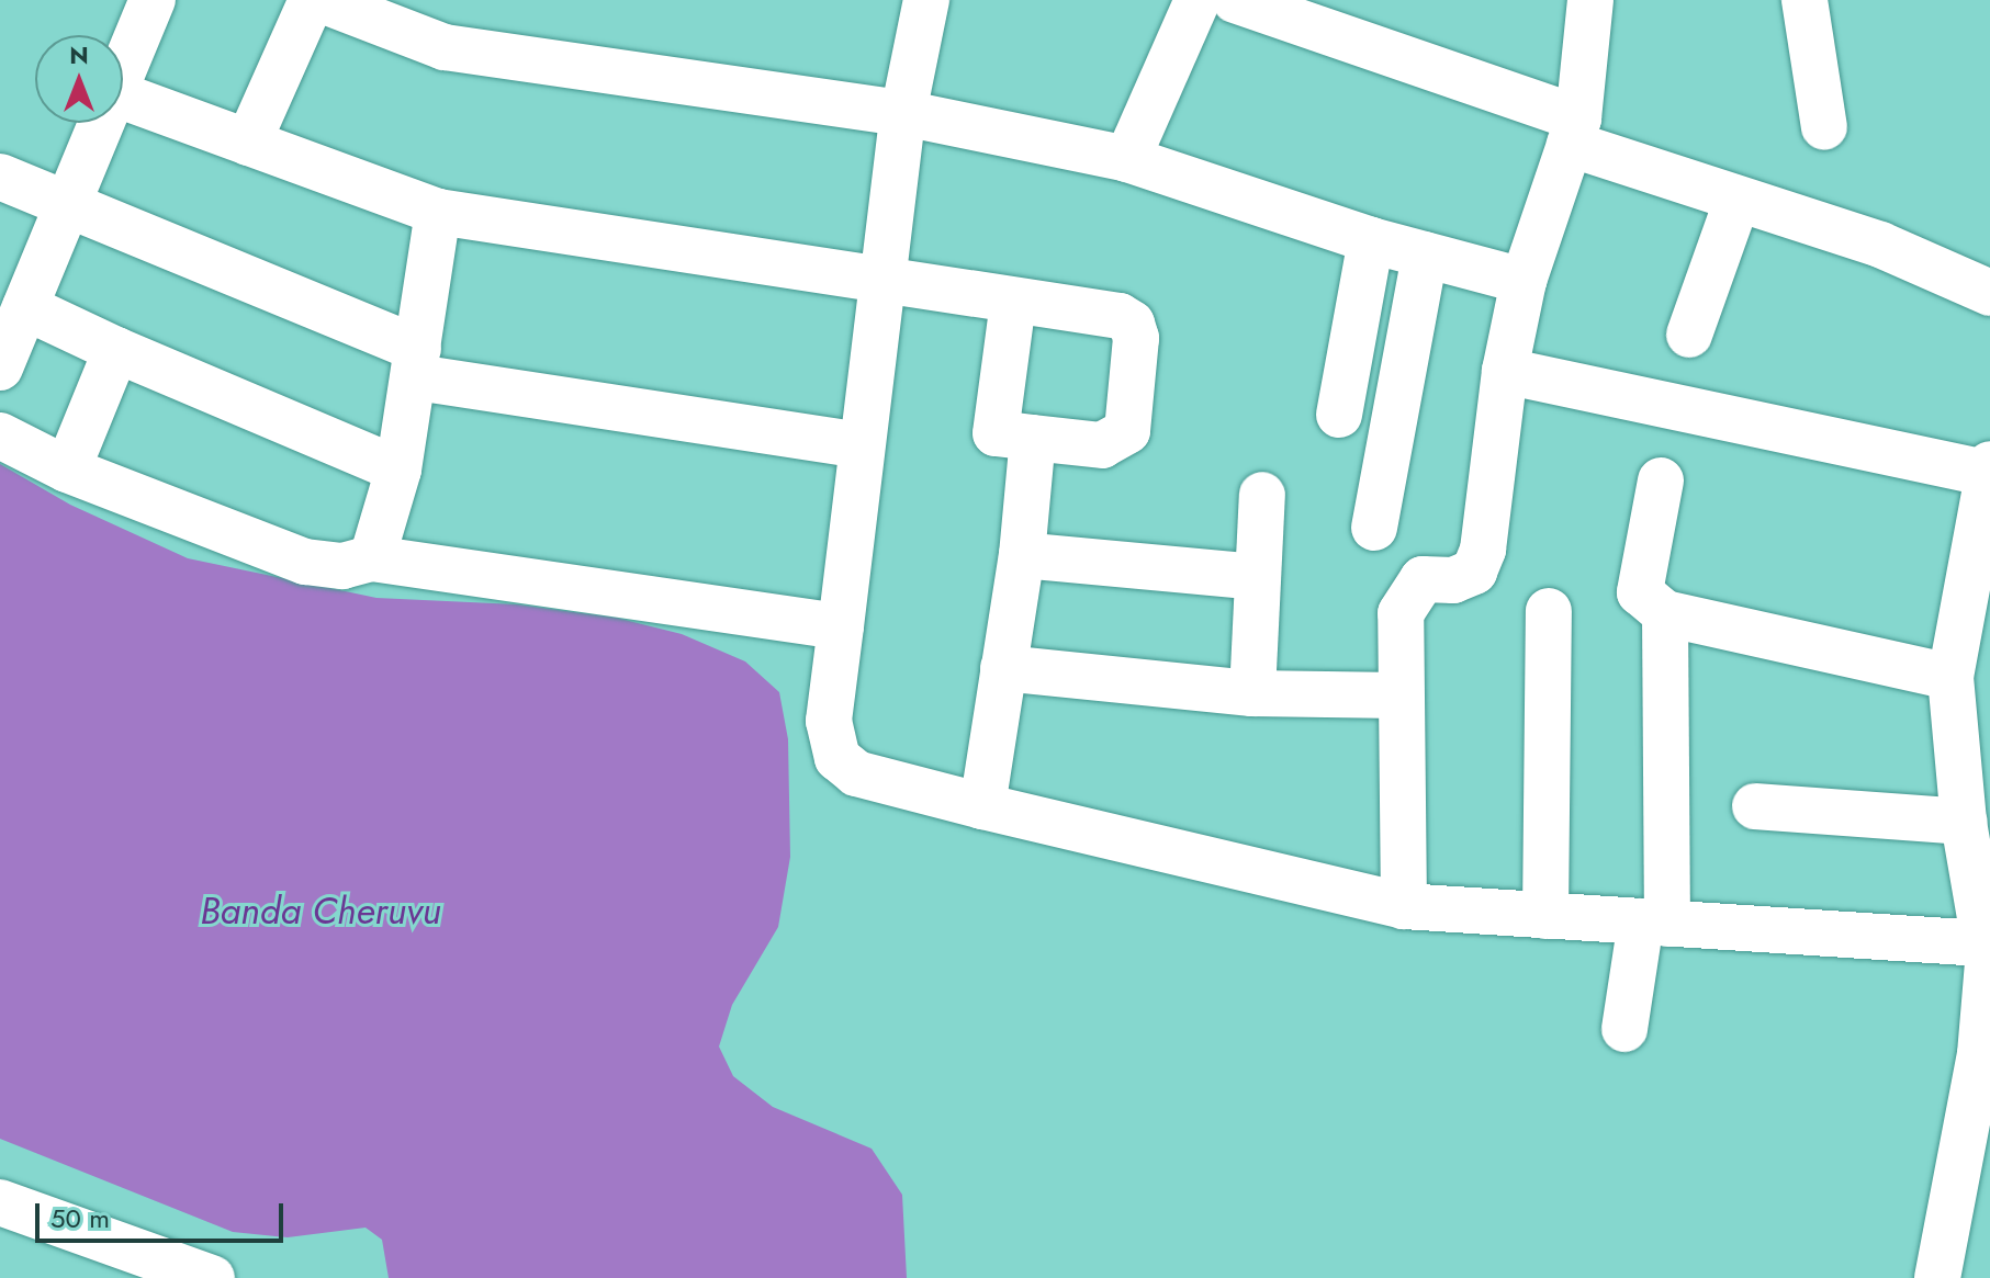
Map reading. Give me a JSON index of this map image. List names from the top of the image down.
{
  "water": ["Banda Cheruvu"],
  "scale_bar": "50 m",
  "north": "top"
}
